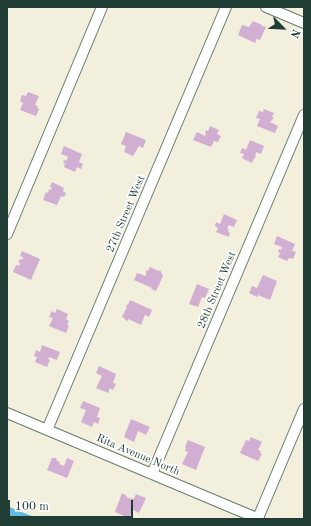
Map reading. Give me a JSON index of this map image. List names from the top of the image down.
{
  "streets": {
    "street": ["27th Street West", "28th Street West", "Rita Avenue North"]
  },
  "crossings": [
    ["27th Street West", "Rita Avenue North"],
    ["28th Street West", "Rita Avenue North"]
  ],
  "scale_bar": "100 m",
  "north": "bottom right"
}
